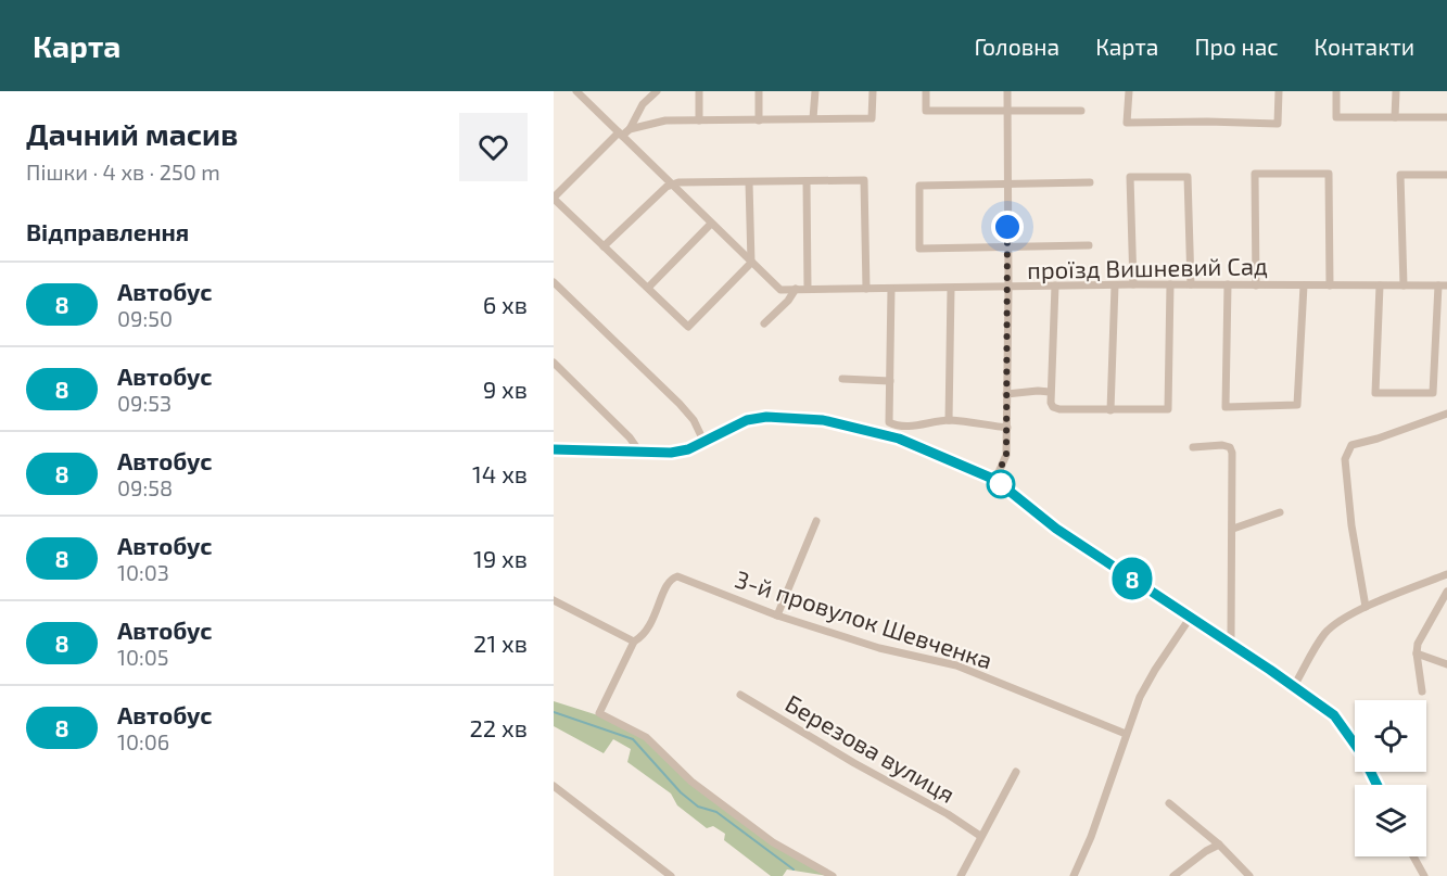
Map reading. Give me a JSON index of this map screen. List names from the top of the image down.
{
  "streets": {
    "street": ["проїзд Вишневий Сад", "3-й провулок Шевченка", "Березова вулиця"]
  },
  "lines": ["bus line 8"],
  "page": {
    "header": "Карта",
    "nav": [
      "Головна",
      "Карта",
      "Про нас",
      "Контакти"
    ],
    "heading": [
      ["Дачний масив", "Пішки · 4 хв · 250 m"],
      "Відправлення"
    ],
    "on_map": "8",
    "list": [
      {
        "mark": "8",
        "name": "Автобус",
        "note": "09:50",
        "value": "6 хв"
      },
      {
        "mark": "8",
        "name": "Автобус",
        "note": "09:53",
        "value": "9 хв"
      },
      {
        "mark": "8",
        "name": "Автобус",
        "note": "09:58",
        "value": "14 хв"
      },
      {
        "mark": "8",
        "name": "Автобус",
        "note": "10:03",
        "value": "19 хв"
      },
      {
        "mark": "8",
        "name": "Автобус",
        "note": "10:05",
        "value": "21 хв"
      },
      {
        "mark": "8",
        "name": "Автобус",
        "note": "10:06",
        "value": "22 хв"
      }
    ]
  }
}
